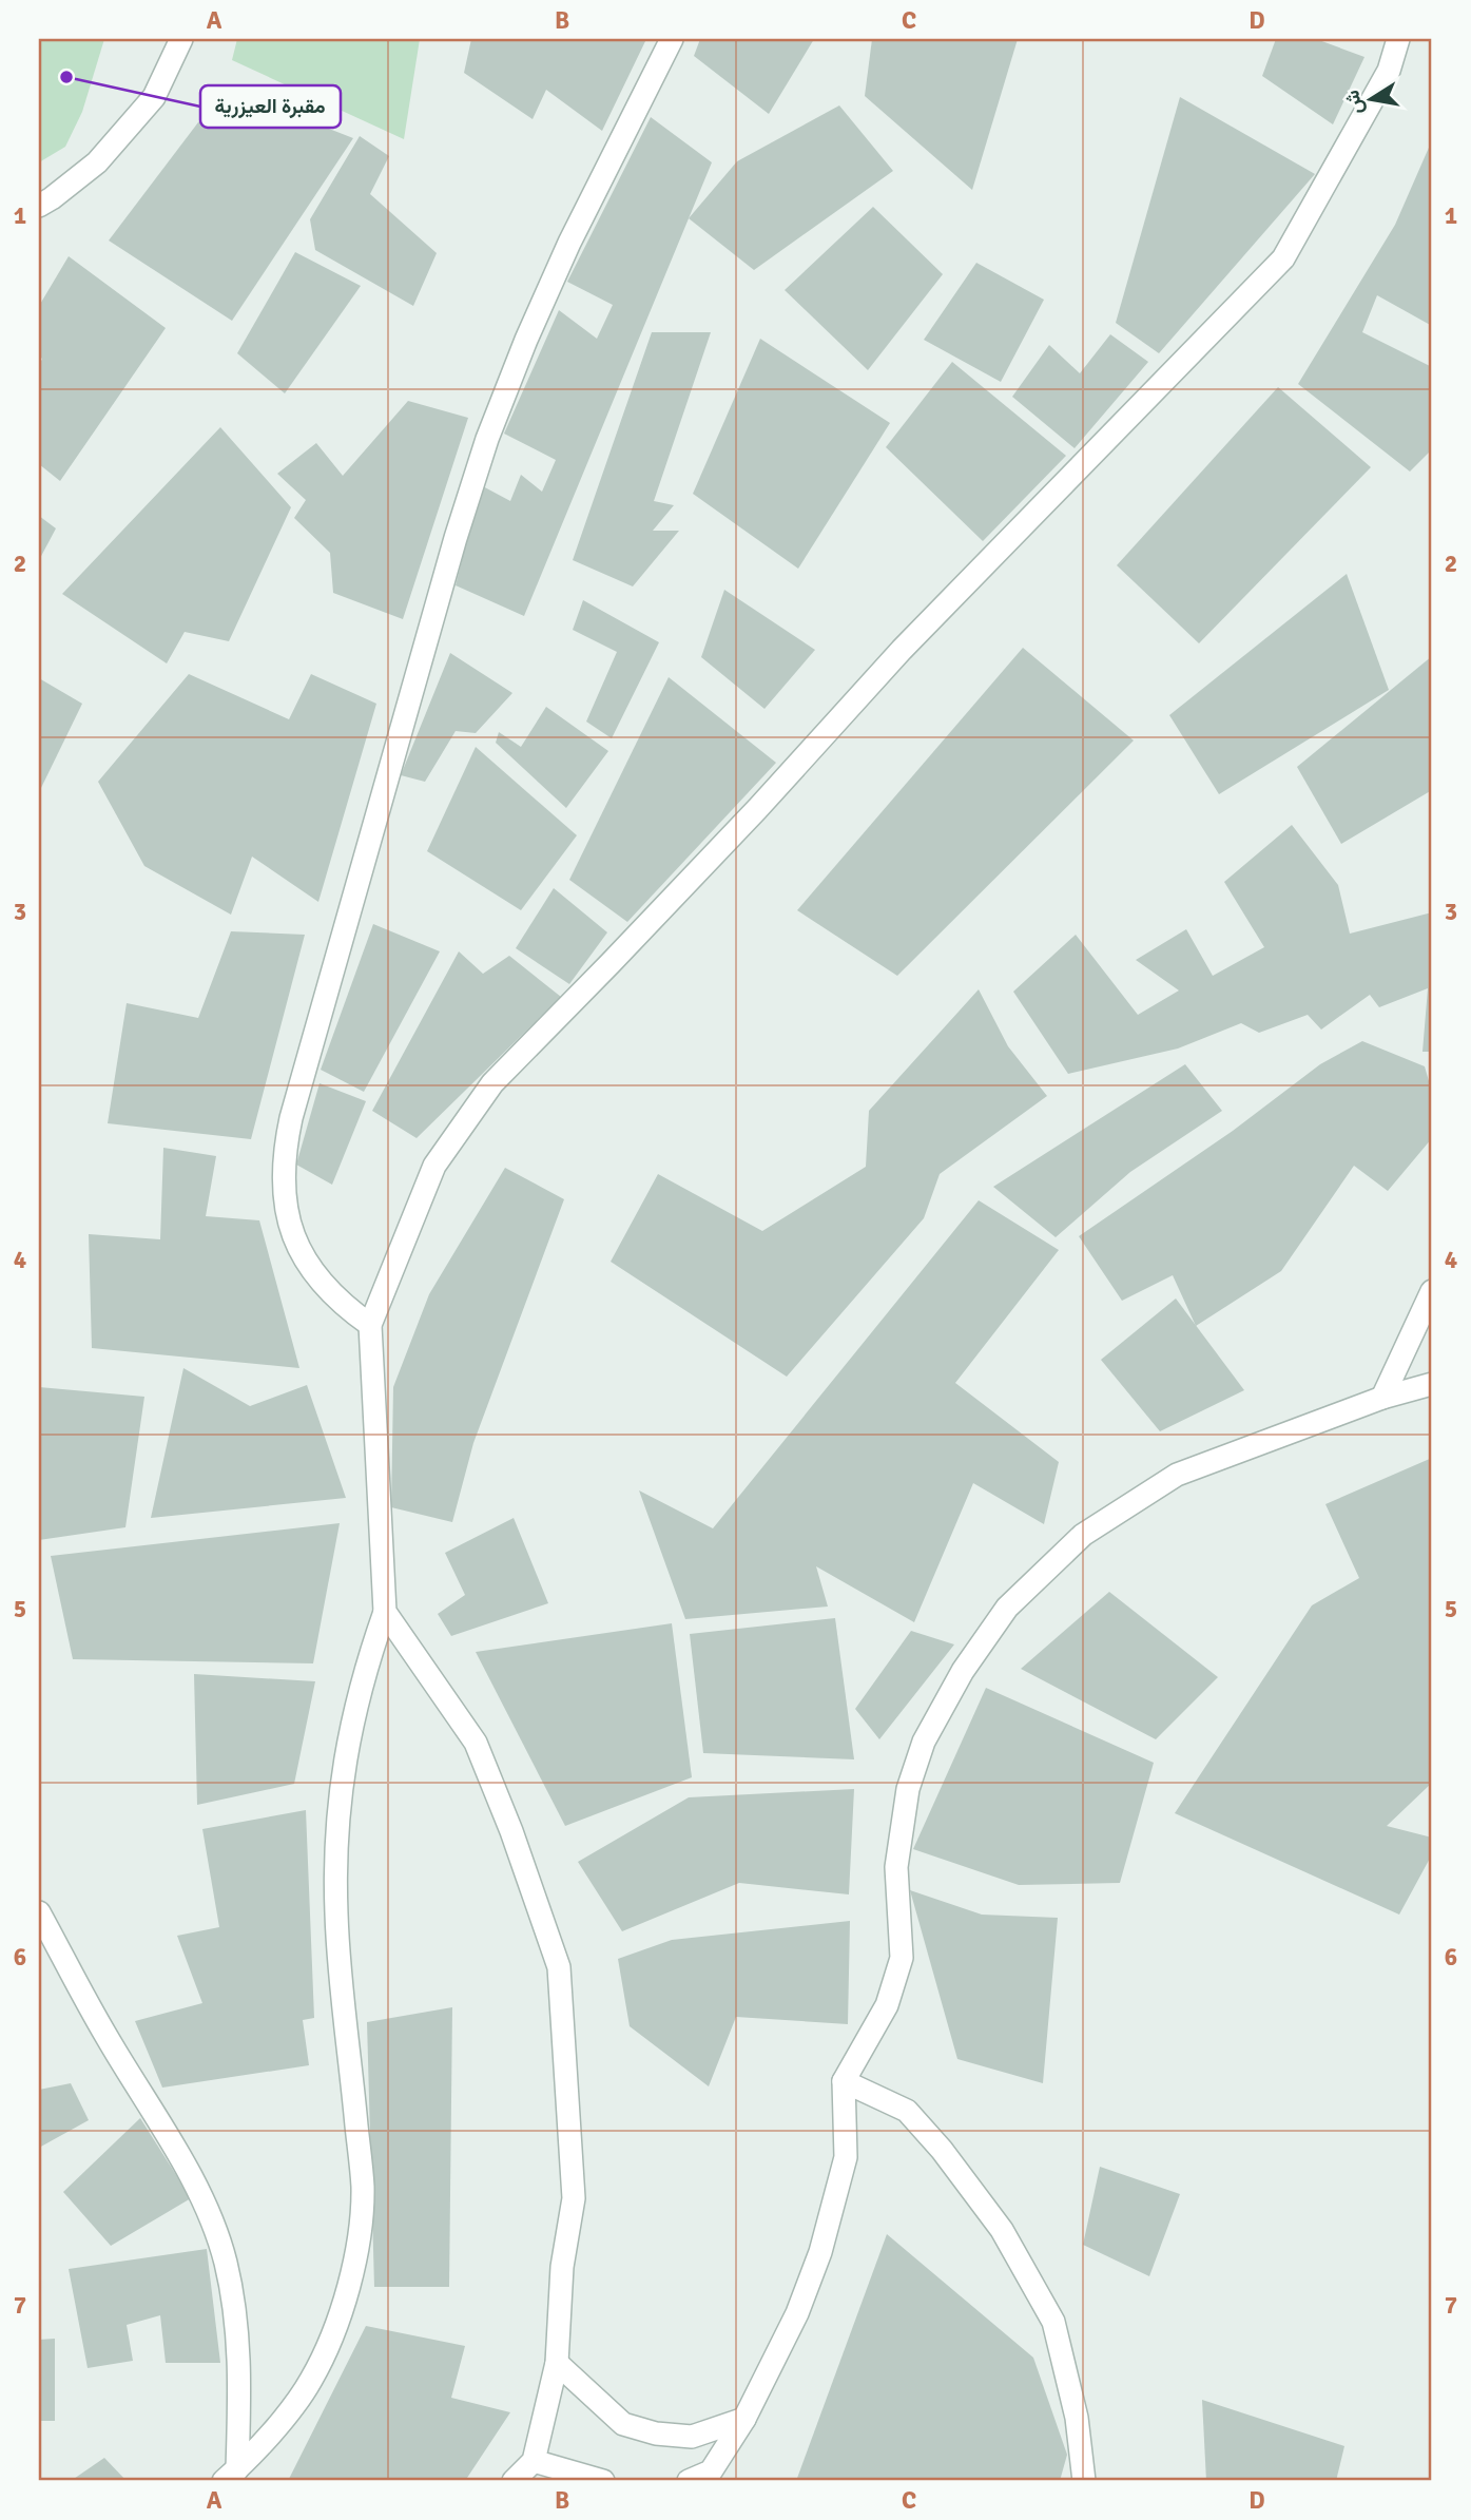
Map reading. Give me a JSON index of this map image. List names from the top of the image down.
{
  "places": ["مقبرة العيزرية"],
  "north": "left",
  "grid": {
    "columns": [
      "A",
      "B",
      "C",
      "D"
    ],
    "rows": [
      "1",
      "2",
      "3",
      "4",
      "5",
      "6",
      "7"
    ]
  }
}
